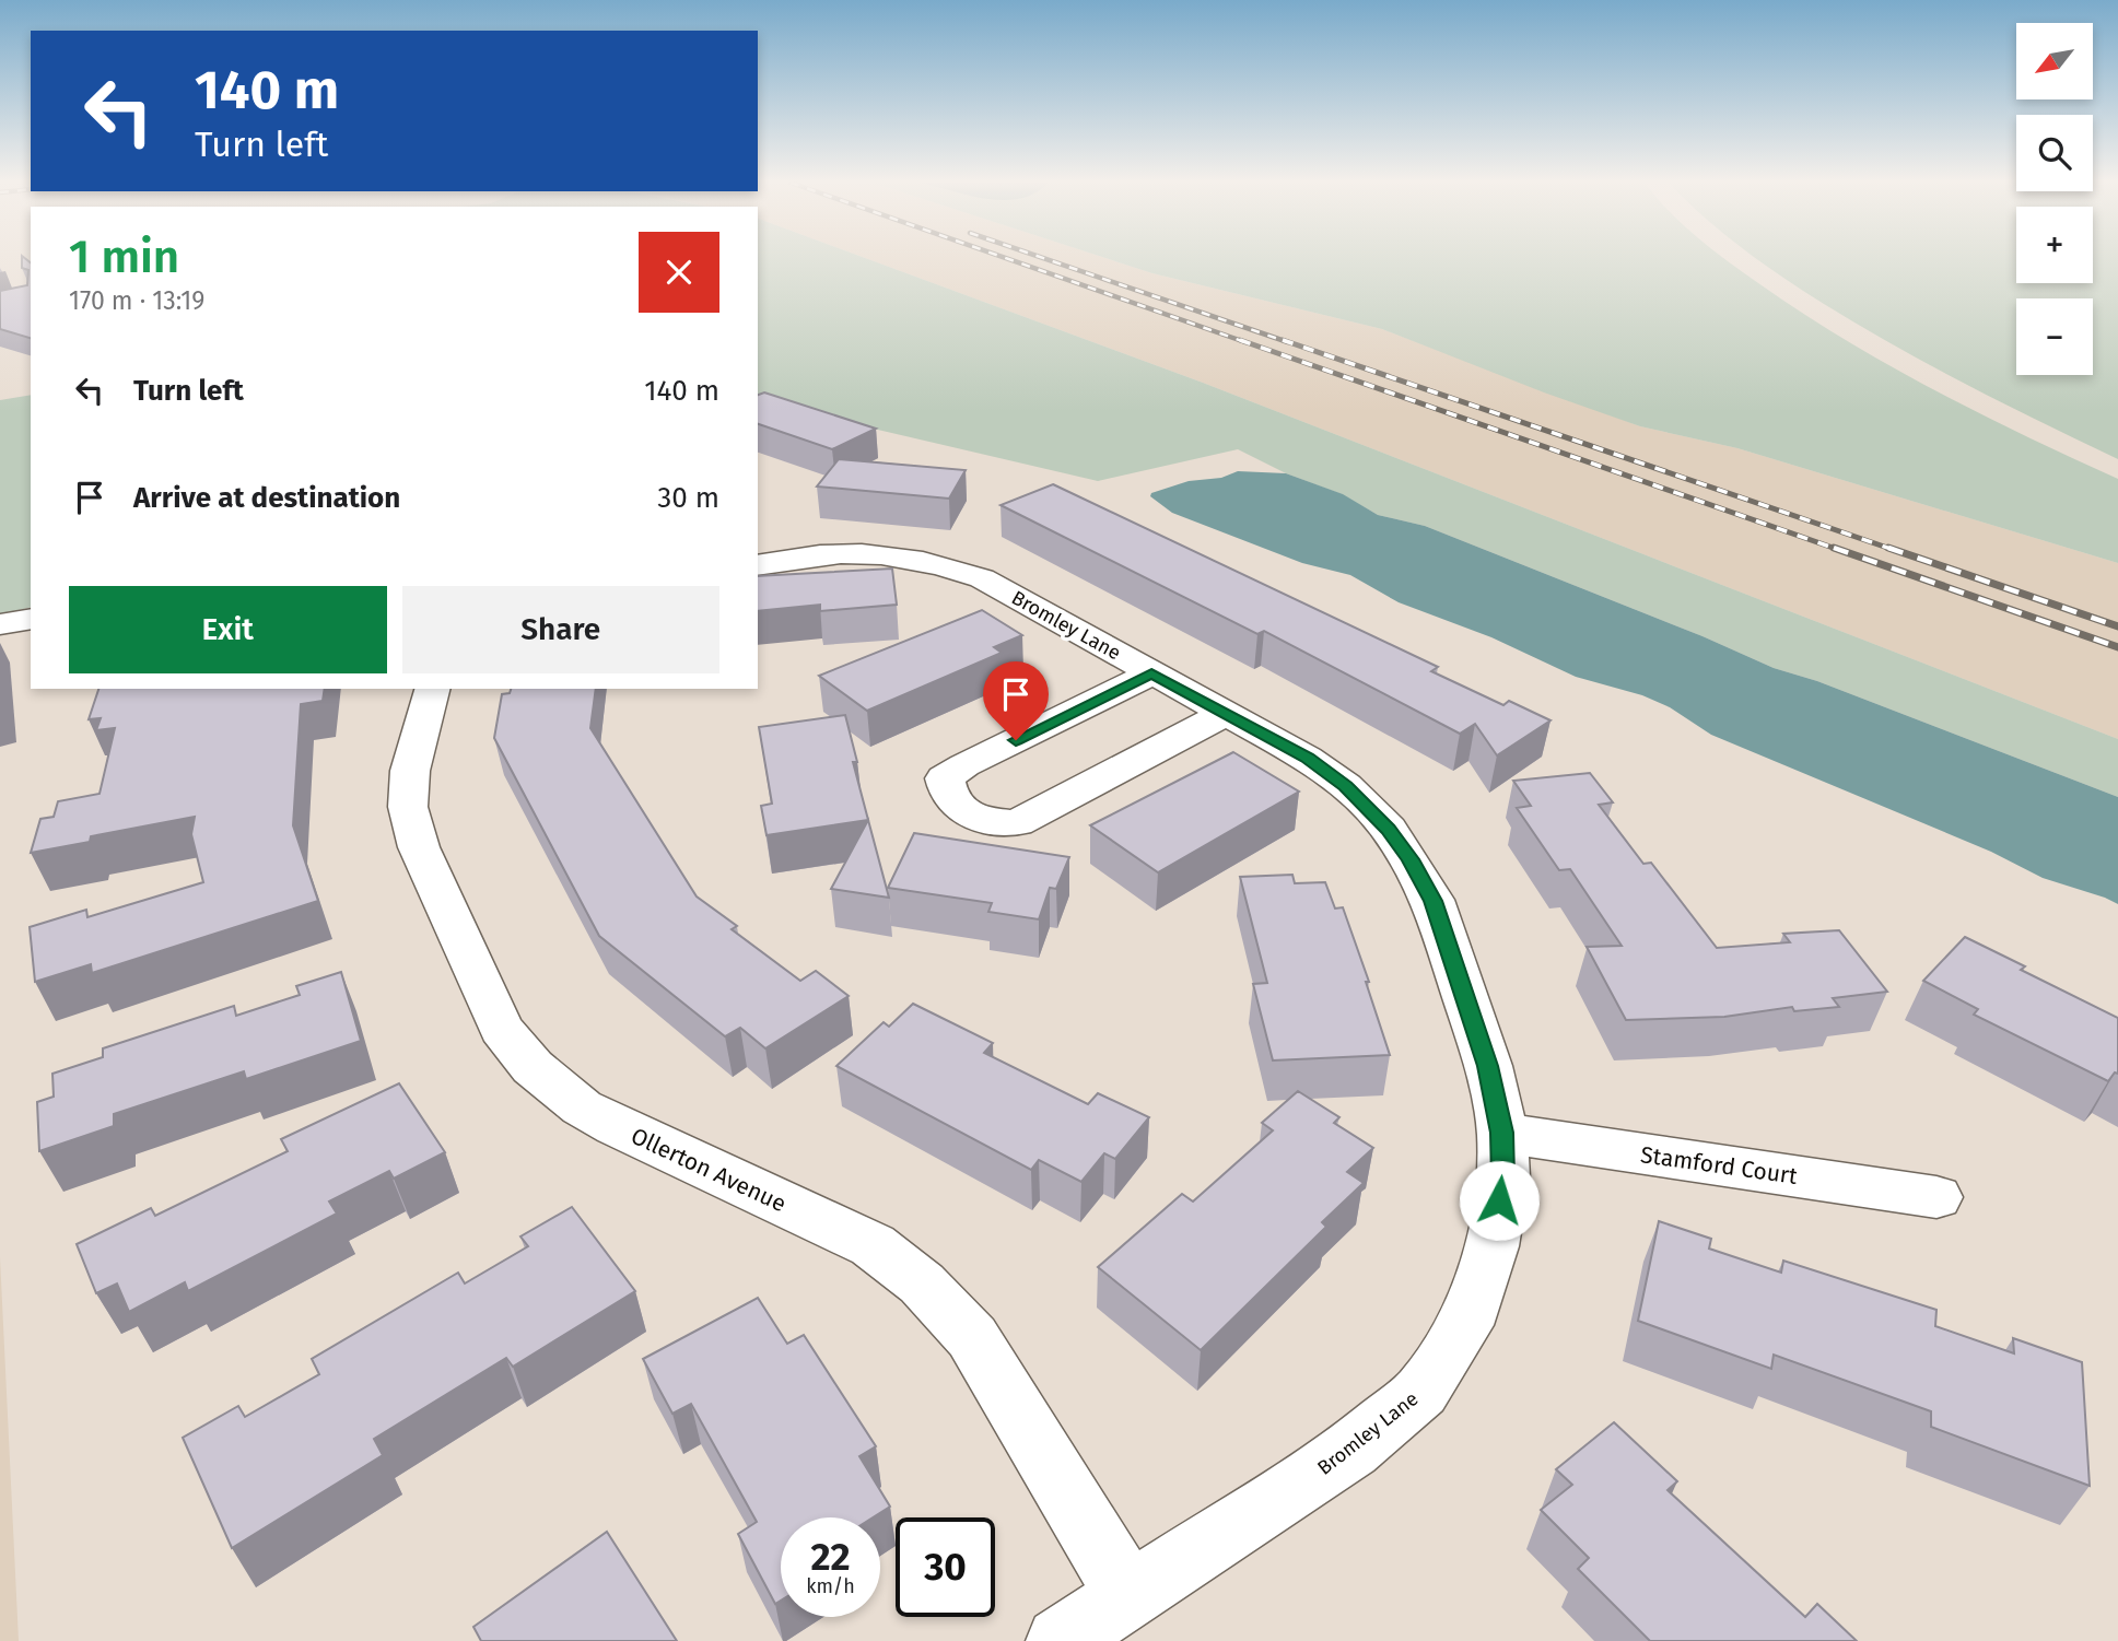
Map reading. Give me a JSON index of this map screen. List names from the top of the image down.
{
  "streets": {
    "street": ["Bromley Lane", "Stamford Court", "Ollerton Avenue"]
  },
  "crossings": [
    ["Bromley Lane", "Stamford Court"],
    ["Bromley Lane", "Ollerton Avenue"]
  ],
  "north": "bottom left",
  "page": {
    "map_buttons": ["+", "−"],
    "turn": ["140 m", "Turn left"],
    "heading": ["1 min", "170 m · 13:19"],
    "list": [
      {
        "name": "Turn left",
        "value": "140 m"
      },
      {
        "name": "Arrive at destination",
        "value": "30 m"
      }
    ],
    "buttons": ["Exit", "Share"],
    "speed": "22 km/h",
    "limit": "30"
  }
}
